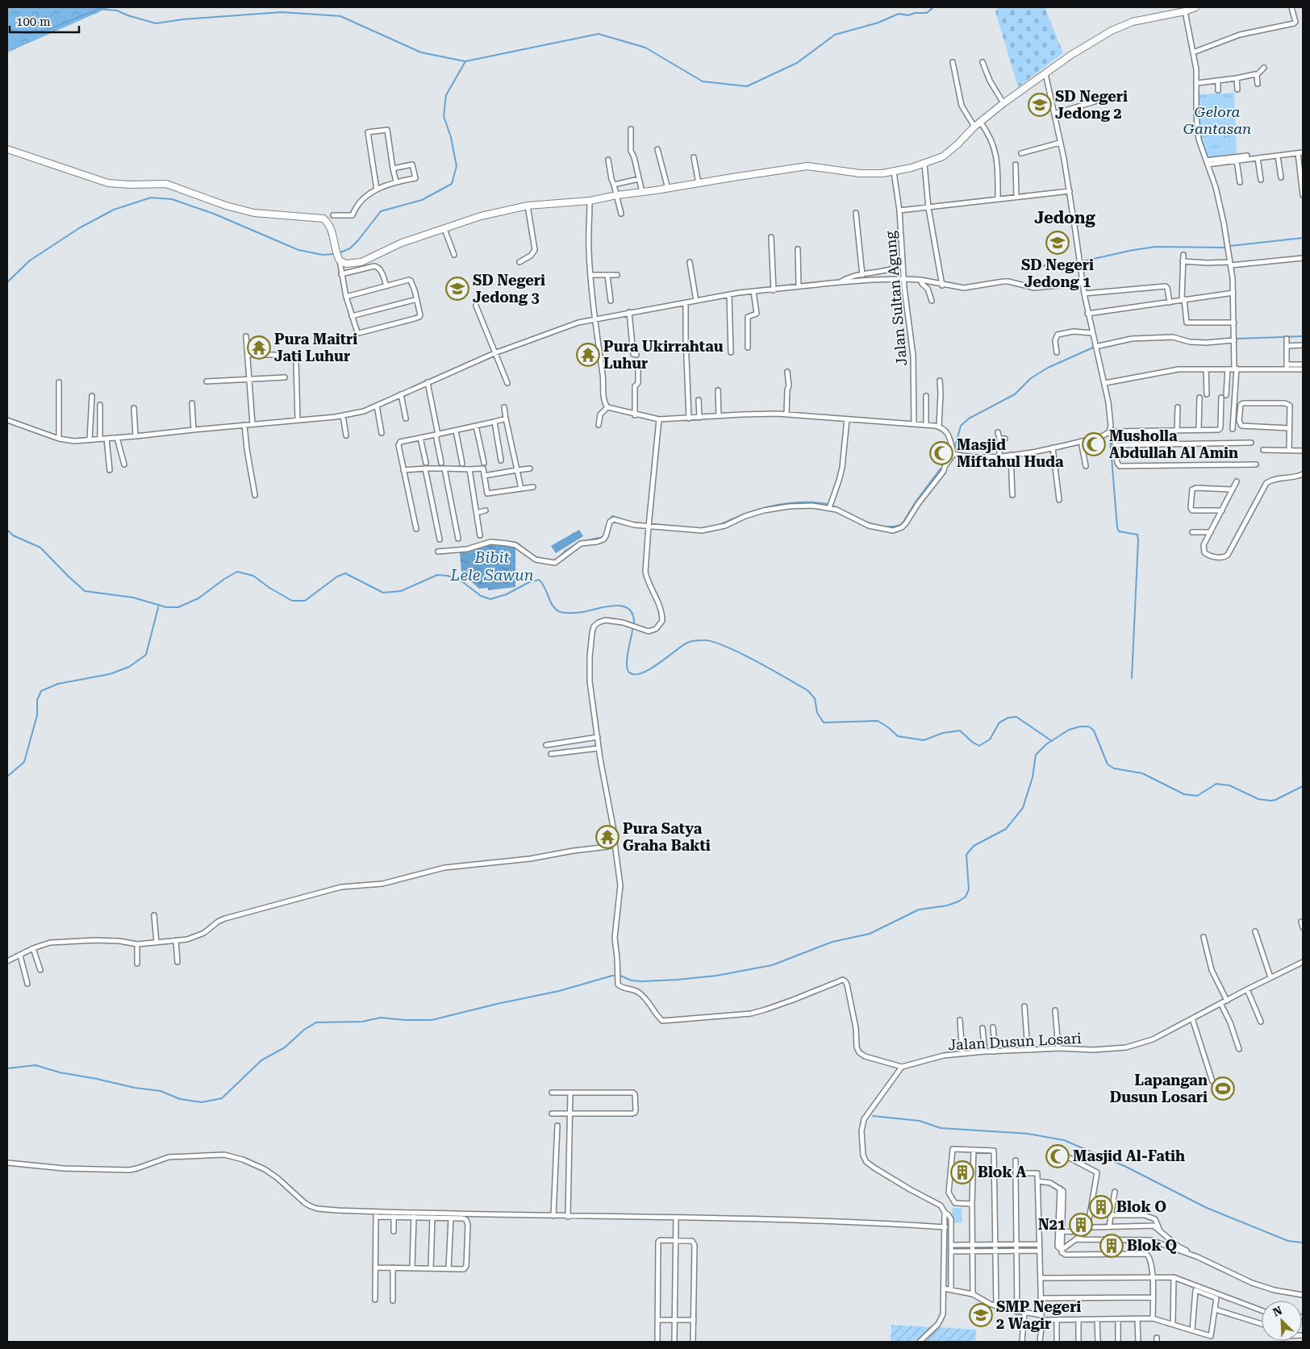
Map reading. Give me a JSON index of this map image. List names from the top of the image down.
{
  "streets": {
    "street": ["Jalan Sultan Agung", "Jalan Dusun Losari"]
  },
  "districts": ["Jedong"],
  "water": ["Bibit Lele Sawun"],
  "parks": ["Gelora Gantasan"],
  "places": {
    "school or university": [
      "SD Negeri Jedong 2",
      "SD Negeri Jedong 1",
      "SD Negeri Jedong 3",
      "SMP Negeri 2 Wagir"
    ],
    "temple": ["Pura Maitri Jati Luhur", "Pura Ukirrahtau Luhur", "Pura Satya Graha Bakti"],
    "mosque": ["Musholla Abdullah Al Amin", "Masjid Miftahul Huda", "Masjid Al-Fatih"],
    "sports": ["Lapangan Dusun Losari"],
    "building": [
      "Blok A",
      "Blok O",
      "N21",
      "Blok Q"
    ]
  },
  "scale_bar": "100 m",
  "north": "top left"
}
